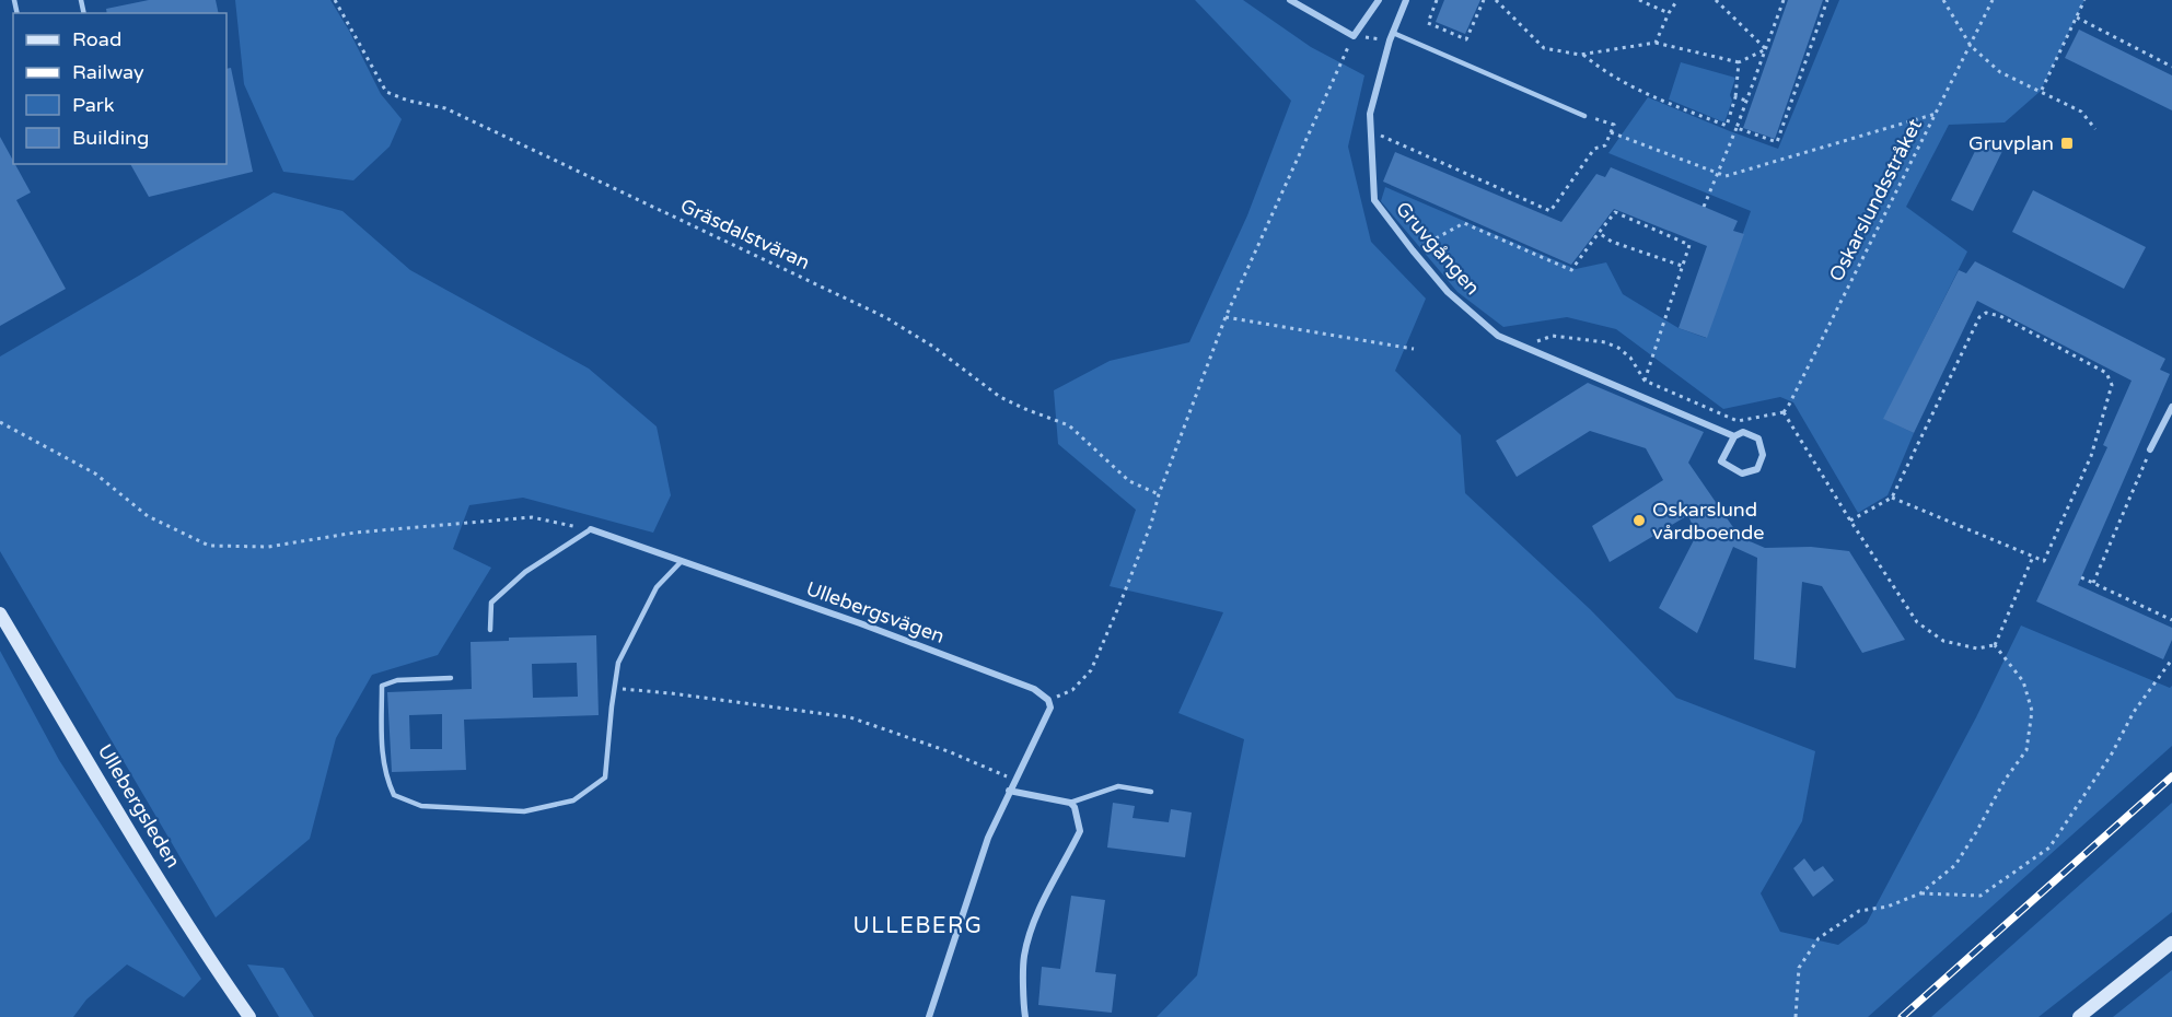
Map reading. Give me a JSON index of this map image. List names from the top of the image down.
{
  "streets": {
    "main road": ["Ullebergsleden"],
    "street": ["Gruvgången", "Ullebergsvägen"],
    "path": ["Oskarslundsstråket", "Gräsdalstväran"]
  },
  "districts": ["ULLEBERG"],
  "places": {
    "transit": ["Gruvplan"],
    "other": ["Oskarslund vårdboende"]
  },
  "legend": [
    "Road",
    "Railway",
    "Park",
    "Building"
  ]
}
